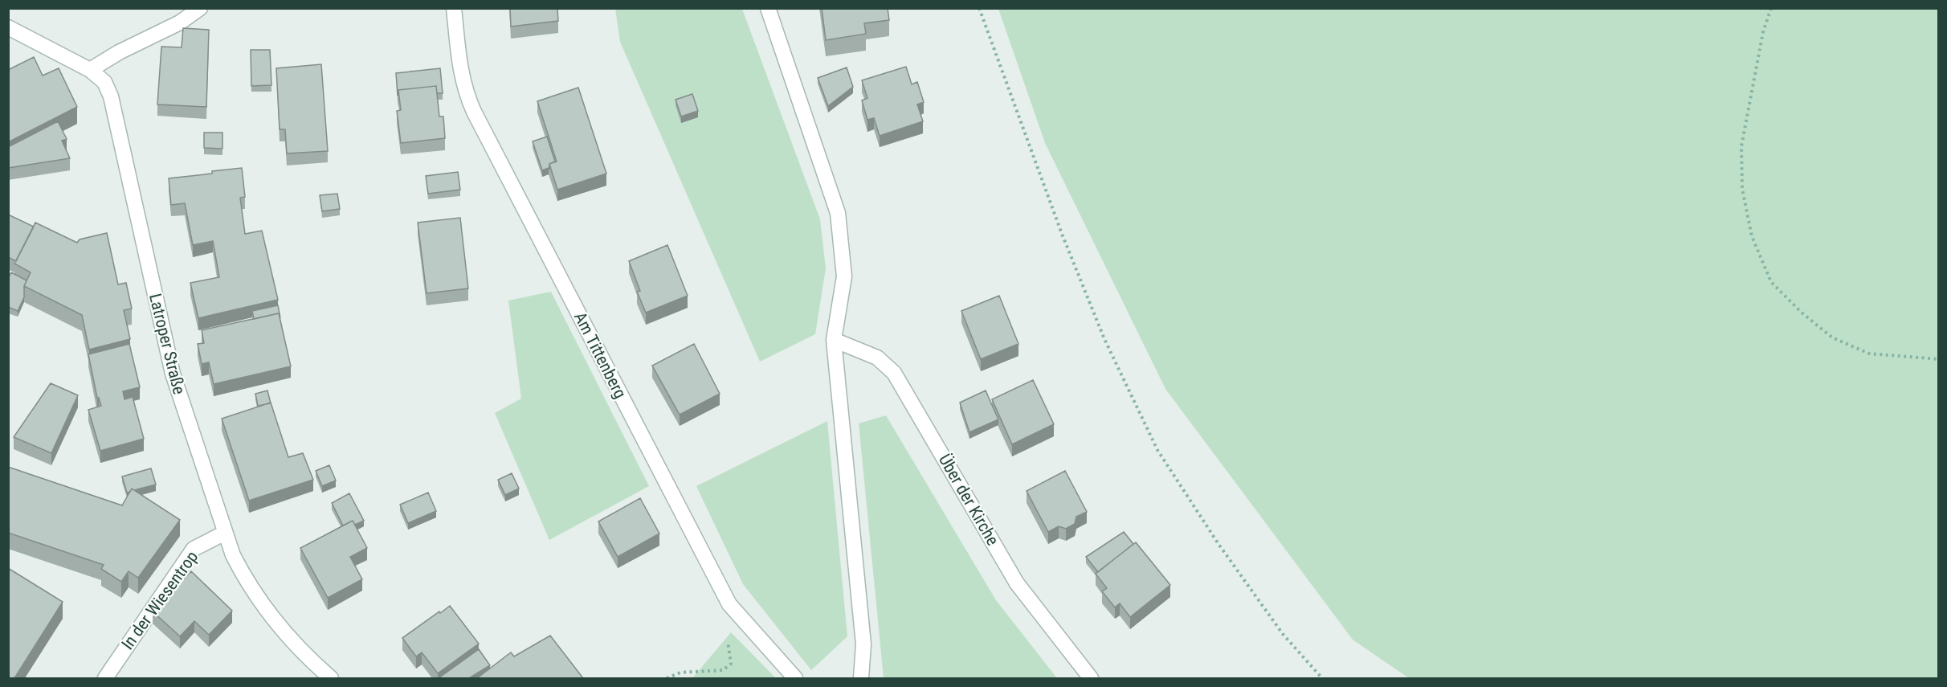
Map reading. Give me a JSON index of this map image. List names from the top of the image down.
{
  "streets": {
    "street": [
      "Latroper Straße",
      "Am Tittenberg",
      "Über der Kirche",
      "In der Wiesentrop"
    ]
  },
  "crossings": [
    ["Latroper Straße", "In der Wiesentrop"]
  ]
}
